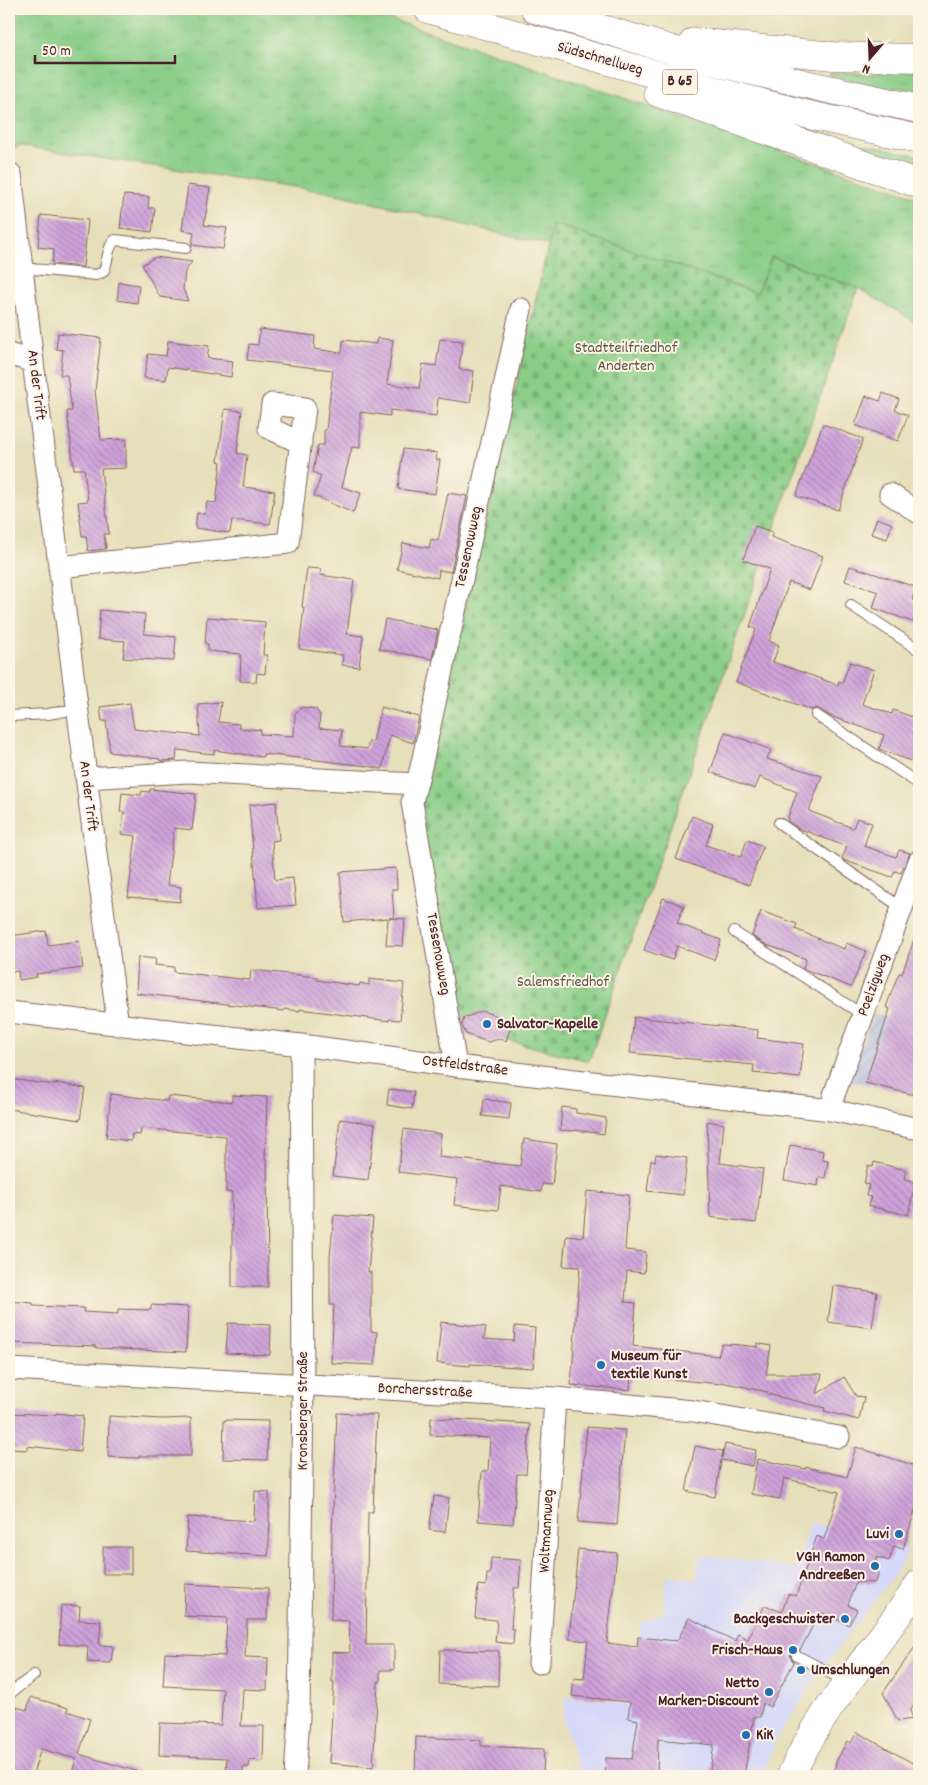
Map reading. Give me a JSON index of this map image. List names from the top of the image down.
{
  "streets": {
    "main road": ["Südschnellweg", "B 65"],
    "street": [
      "An der Trift",
      "Tessenowweg",
      "Poelzigweg",
      "Ostfeldstraße",
      "Borchersstraße",
      "Kronsberger Straße",
      "Woltmannweg"
    ]
  },
  "crossings": [
    ["An der Trift", "Ostfeldstraße"],
    ["Tessenowweg", "Ostfeldstraße"],
    ["Poelzigweg", "Ostfeldstraße"],
    ["Ostfeldstraße", "Kronsberger Straße"],
    ["Borchersstraße", "Kronsberger Straße"],
    ["Borchersstraße", "Woltmannweg"]
  ],
  "parks": ["Stadtteilfriedhof Anderten", "Salemsfriedhof"],
  "places": [
    "Salvator-Kapelle",
    "Museum für textile Kunst",
    "Luvi",
    "VGH Ramon Andreeßen",
    "Backgeschwister",
    "Frisch-Haus",
    "Umschlungen",
    "Netto Marken-Discount",
    "KiK"
  ],
  "scale_bar": "50 m",
  "north": "bottom"
}
